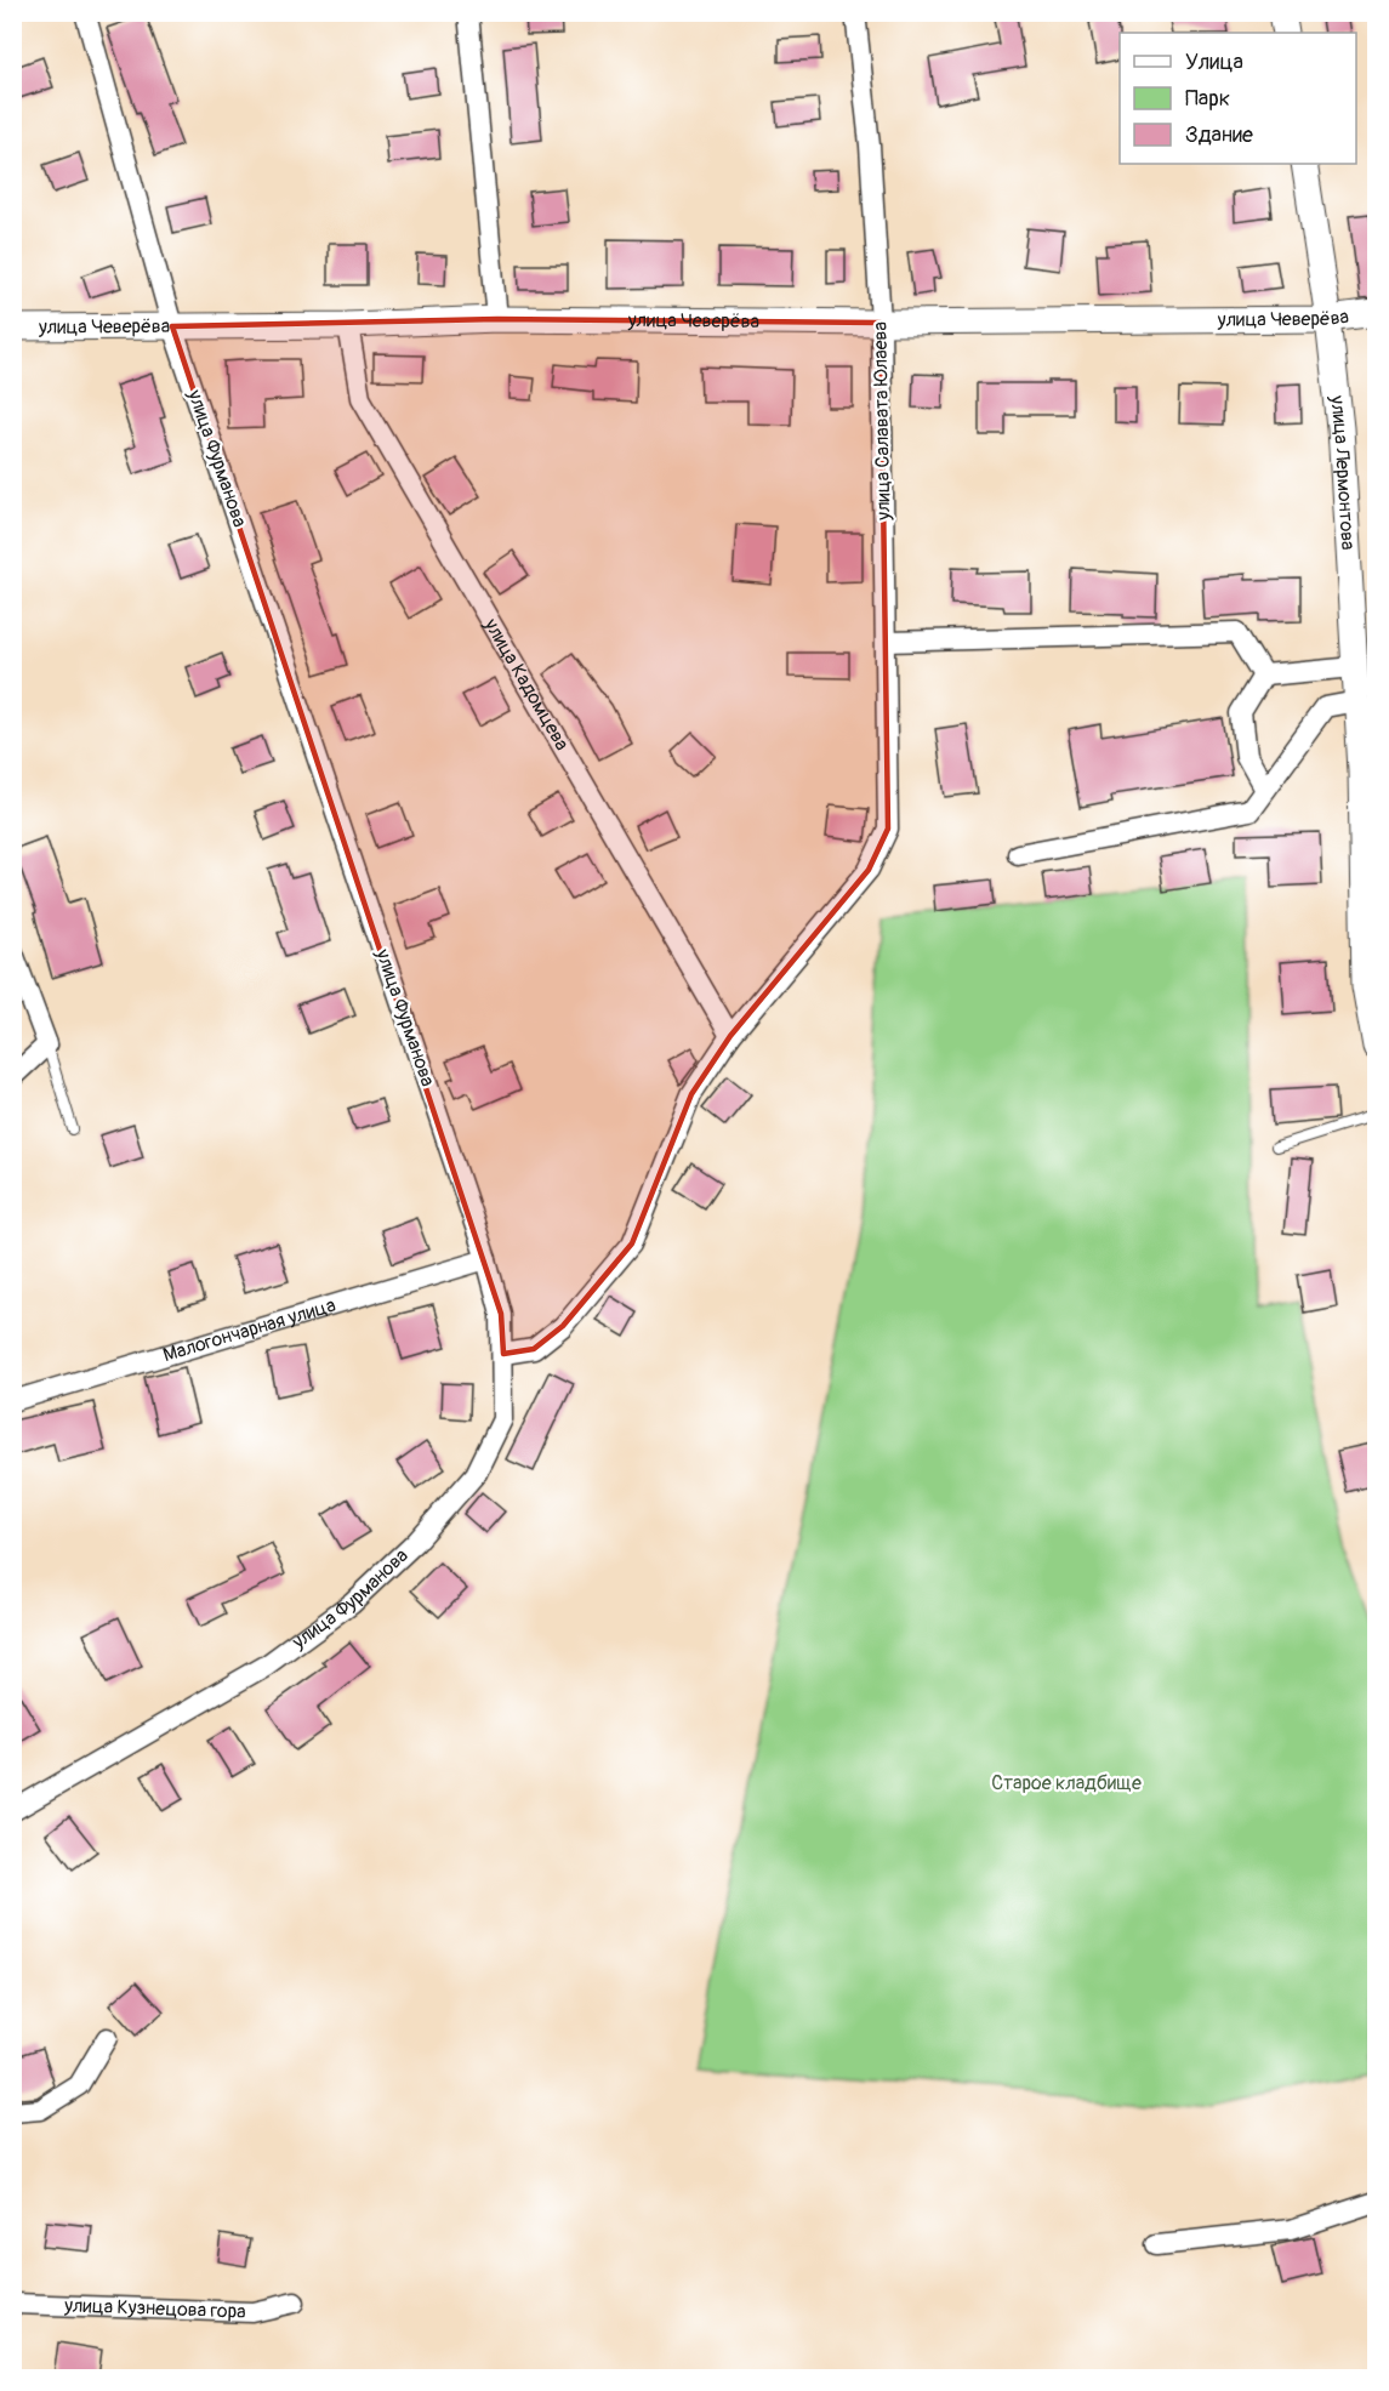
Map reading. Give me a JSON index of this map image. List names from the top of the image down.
{
  "streets": {
    "street": [
      "улица Чеверёва",
      "улица Салавата Юлаева",
      "улица Фурманова",
      "улица Лермонтова",
      "улица Кадомцева",
      "Малогончарная улица",
      "улица Кузнецова гора"
    ]
  },
  "crossings": [
    ["улица Чеверёва", "улица Салавата Юлаева"],
    ["улица Чеверёва", "улица Фурманова"],
    ["улица Чеверёва", "улица Лермонтова"],
    ["улица Чеверёва", "улица Кадомцева"],
    ["улица Салавата Юлаева", "улица Кадомцева"],
    ["улица Фурманова", "Малогончарная улица"]
  ],
  "parks": ["Старое кладбище"],
  "legend": ["Улица", "Парк", "Здание"]
}
